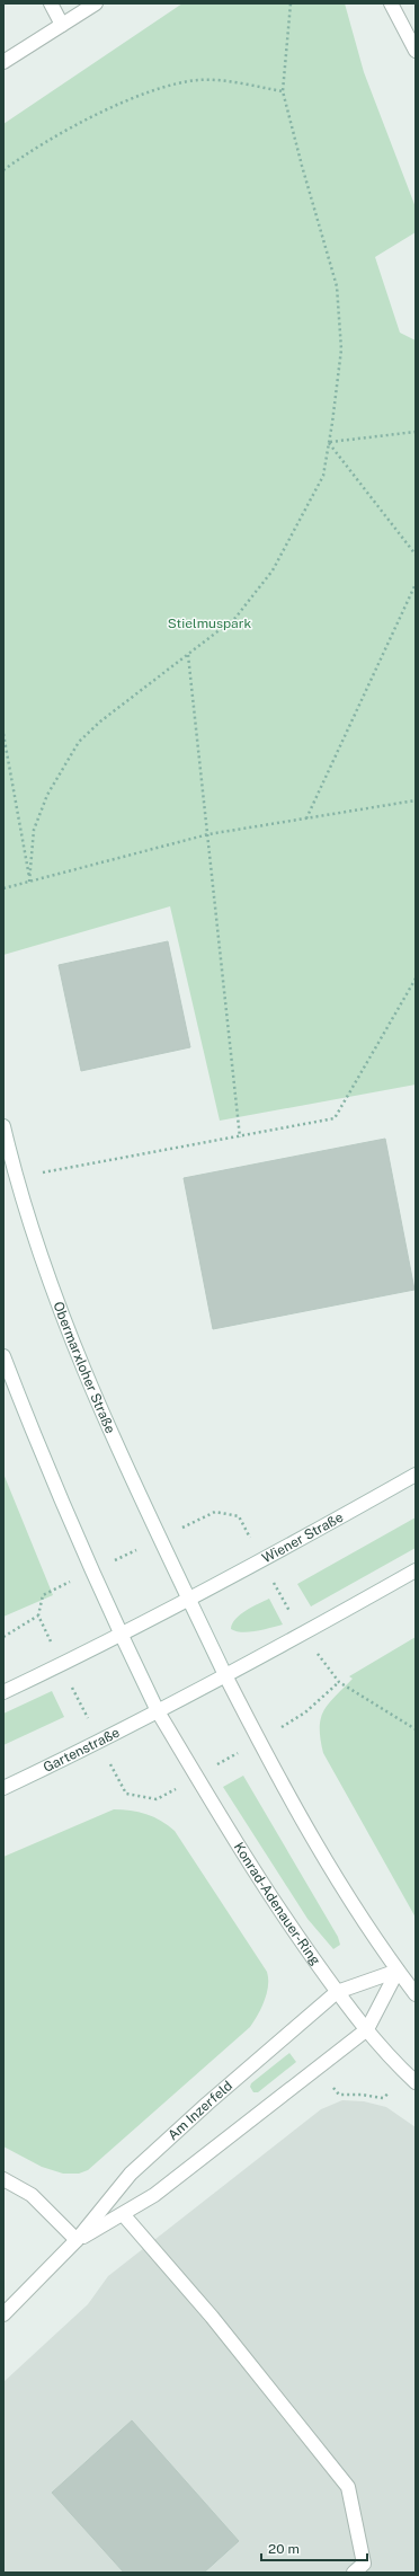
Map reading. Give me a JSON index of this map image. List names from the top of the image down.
{
  "streets": {
    "street": [
      "Obermarxloher Straße",
      "Wiener Straße",
      "Gartenstraße",
      "Konrad-Adenauer-Ring",
      "Am Inzerfeld"
    ]
  },
  "crossings": [
    ["Obermarxloher Straße", "Wiener Straße"],
    ["Obermarxloher Straße", "Gartenstraße"],
    ["Wiener Straße", "Konrad-Adenauer-Ring"],
    ["Gartenstraße", "Konrad-Adenauer-Ring"],
    ["Konrad-Adenauer-Ring", "Am Inzerfeld"]
  ],
  "parks": ["Stielmuspark"],
  "scale_bar": "20 m"
}
